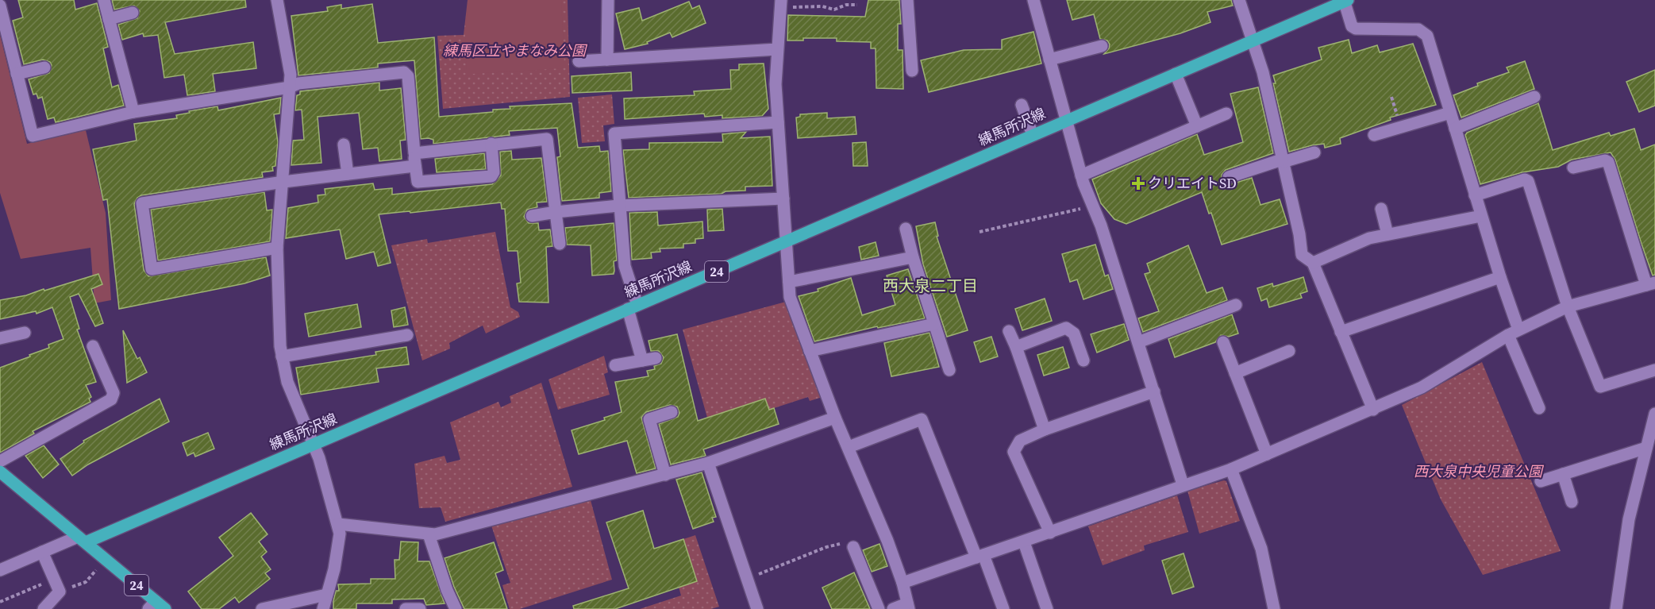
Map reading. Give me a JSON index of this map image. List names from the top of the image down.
{
  "streets": {
    "main road": ["練馬所沢線", "24"]
  },
  "crossings": [
    ["練馬所沢線", "24"]
  ],
  "districts": ["西大泉二丁目"],
  "parks": ["練馬区立やまなみ公園", "西大泉中央児童公園"],
  "places": {
    "health": ["クリエイトSD"]
  }
}
